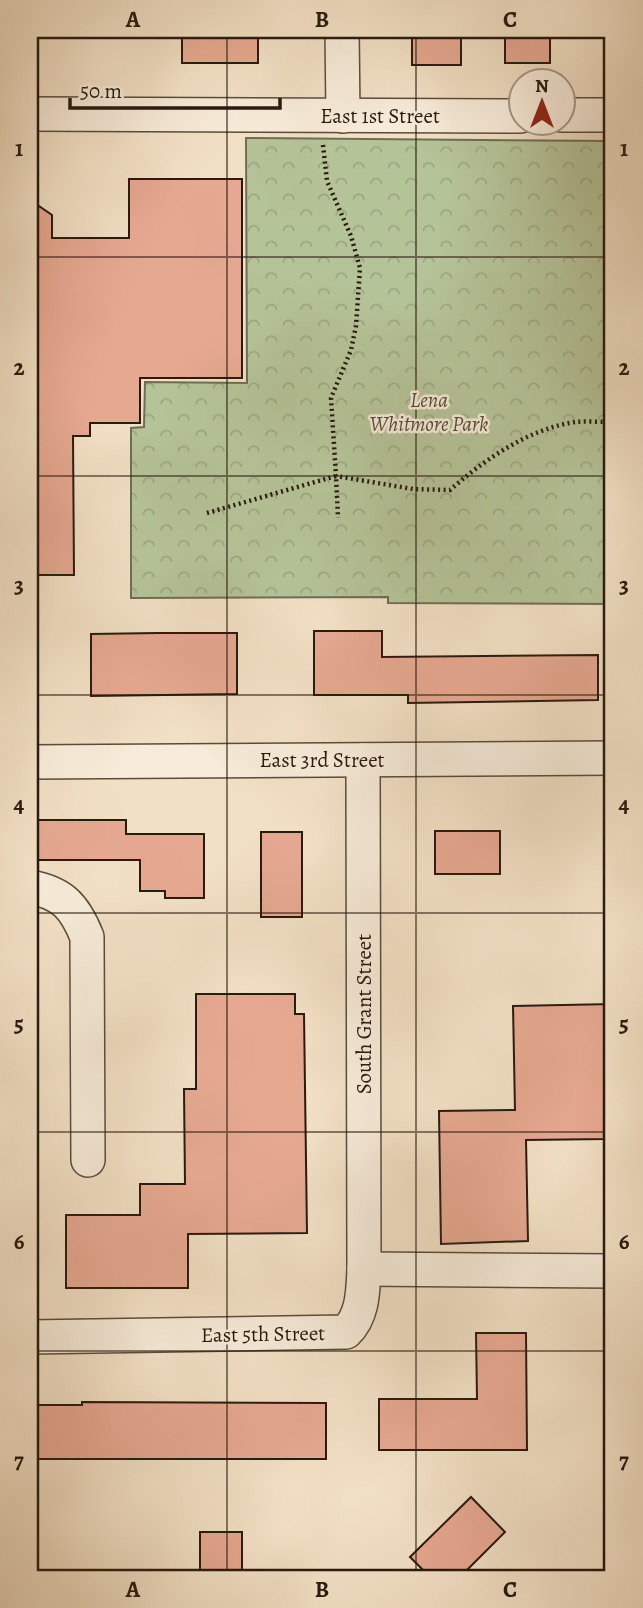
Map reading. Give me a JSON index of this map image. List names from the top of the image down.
{
  "streets": {
    "street": [
      "East 1st Street",
      "East 3rd Street",
      "South Grant Street",
      "East 5th Street"
    ]
  },
  "crossings": [
    ["East 3rd Street", "South Grant Street"],
    ["South Grant Street", "East 5th Street"]
  ],
  "parks": ["Lena Whitmore Park"],
  "scale_bar": "50 m",
  "north": "top",
  "grid": {
    "columns": ["A", "B", "C"],
    "rows": [
      "1",
      "2",
      "3",
      "4",
      "5",
      "6",
      "7"
    ]
  }
}
